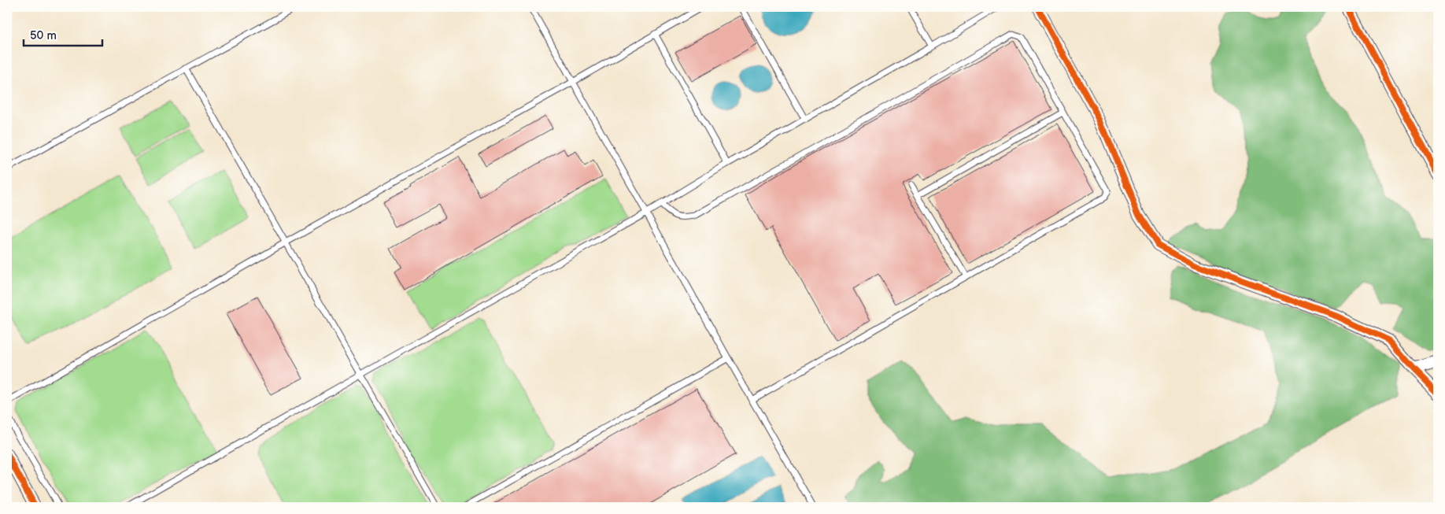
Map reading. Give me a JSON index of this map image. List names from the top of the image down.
{
  "scale_bar": "50 m"
}
